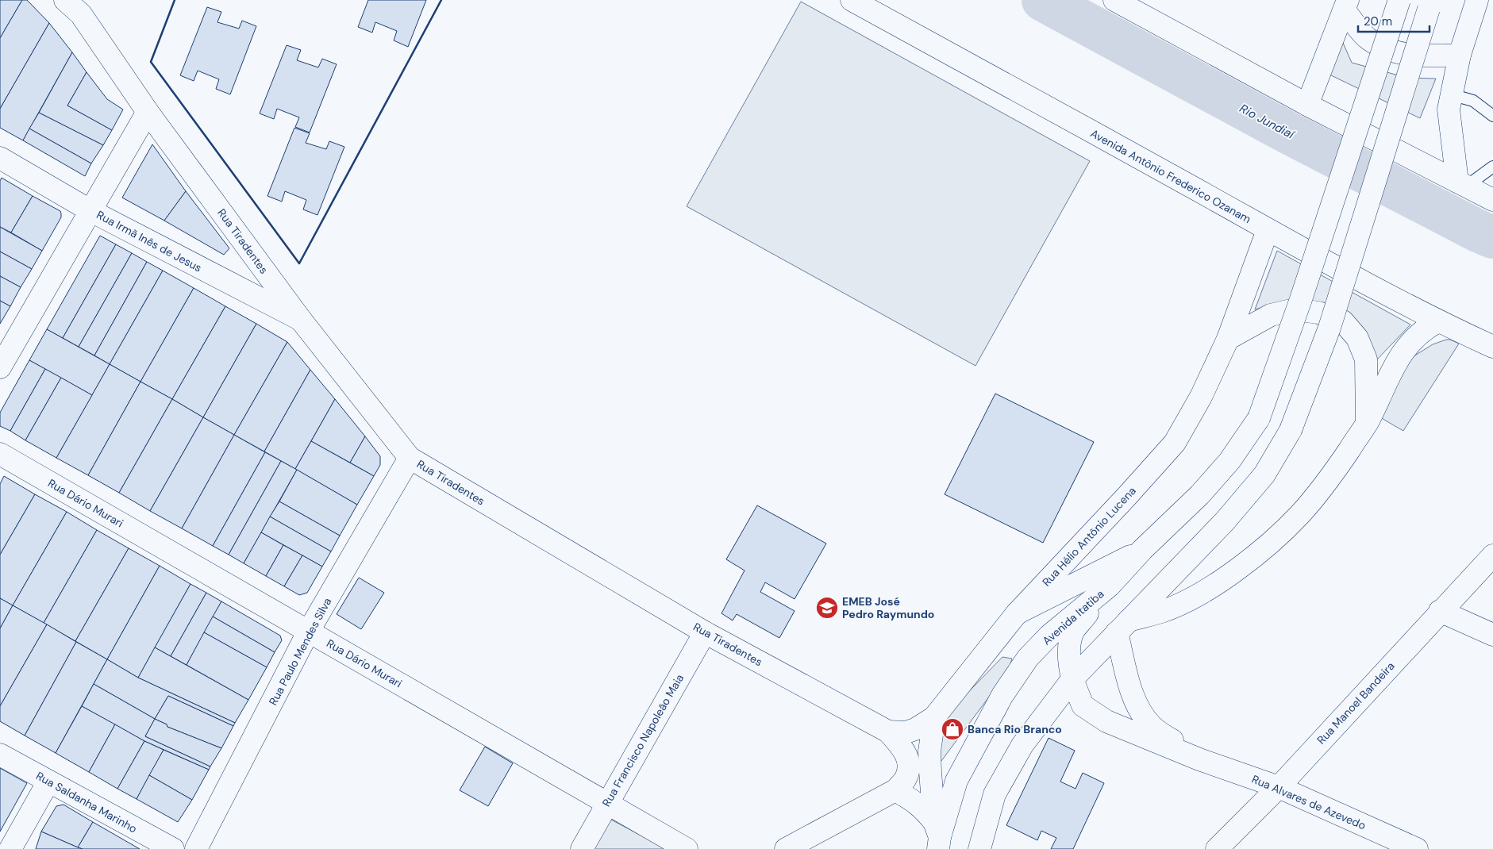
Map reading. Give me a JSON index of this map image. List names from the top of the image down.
{
  "streets": {
    "street": [
      "Avenida Antônio Frederico Ozanam",
      "Rua Irmã Inês de Jesus",
      "Rua Tiradentes",
      "Rua Dário Murari",
      "Rua Hélio Antônio Lucena",
      "Avenida Itatiba",
      "Rua Paulo Mendes Silva",
      "Rua Manoel Bandeira",
      "Rua Francisco Napoleão Maia",
      "Rua Saldanha Marinho",
      "Rua Alvares de Azevedo"
    ]
  },
  "crossings": [
    ["Avenida Antônio Frederico Ozanam", "Rua Hélio Antônio Lucena"],
    ["Rua Irmã Inês de Jesus", "Rua Tiradentes"],
    ["Rua Tiradentes", "Rua Paulo Mendes Silva"],
    ["Rua Tiradentes", "Rua Francisco Napoleão Maia"],
    ["Rua Dário Murari", "Rua Paulo Mendes Silva"],
    ["Rua Dário Murari", "Rua Francisco Napoleão Maia"],
    ["Rua Manoel Bandeira", "Rua Alvares de Azevedo"]
  ],
  "water": ["Rio Jundiaí"],
  "places": {
    "school or university": ["EMEB José Pedro Raymundo"],
    "shop": ["Banca Rio Branco"]
  },
  "scale_bar": "20 m"
}
